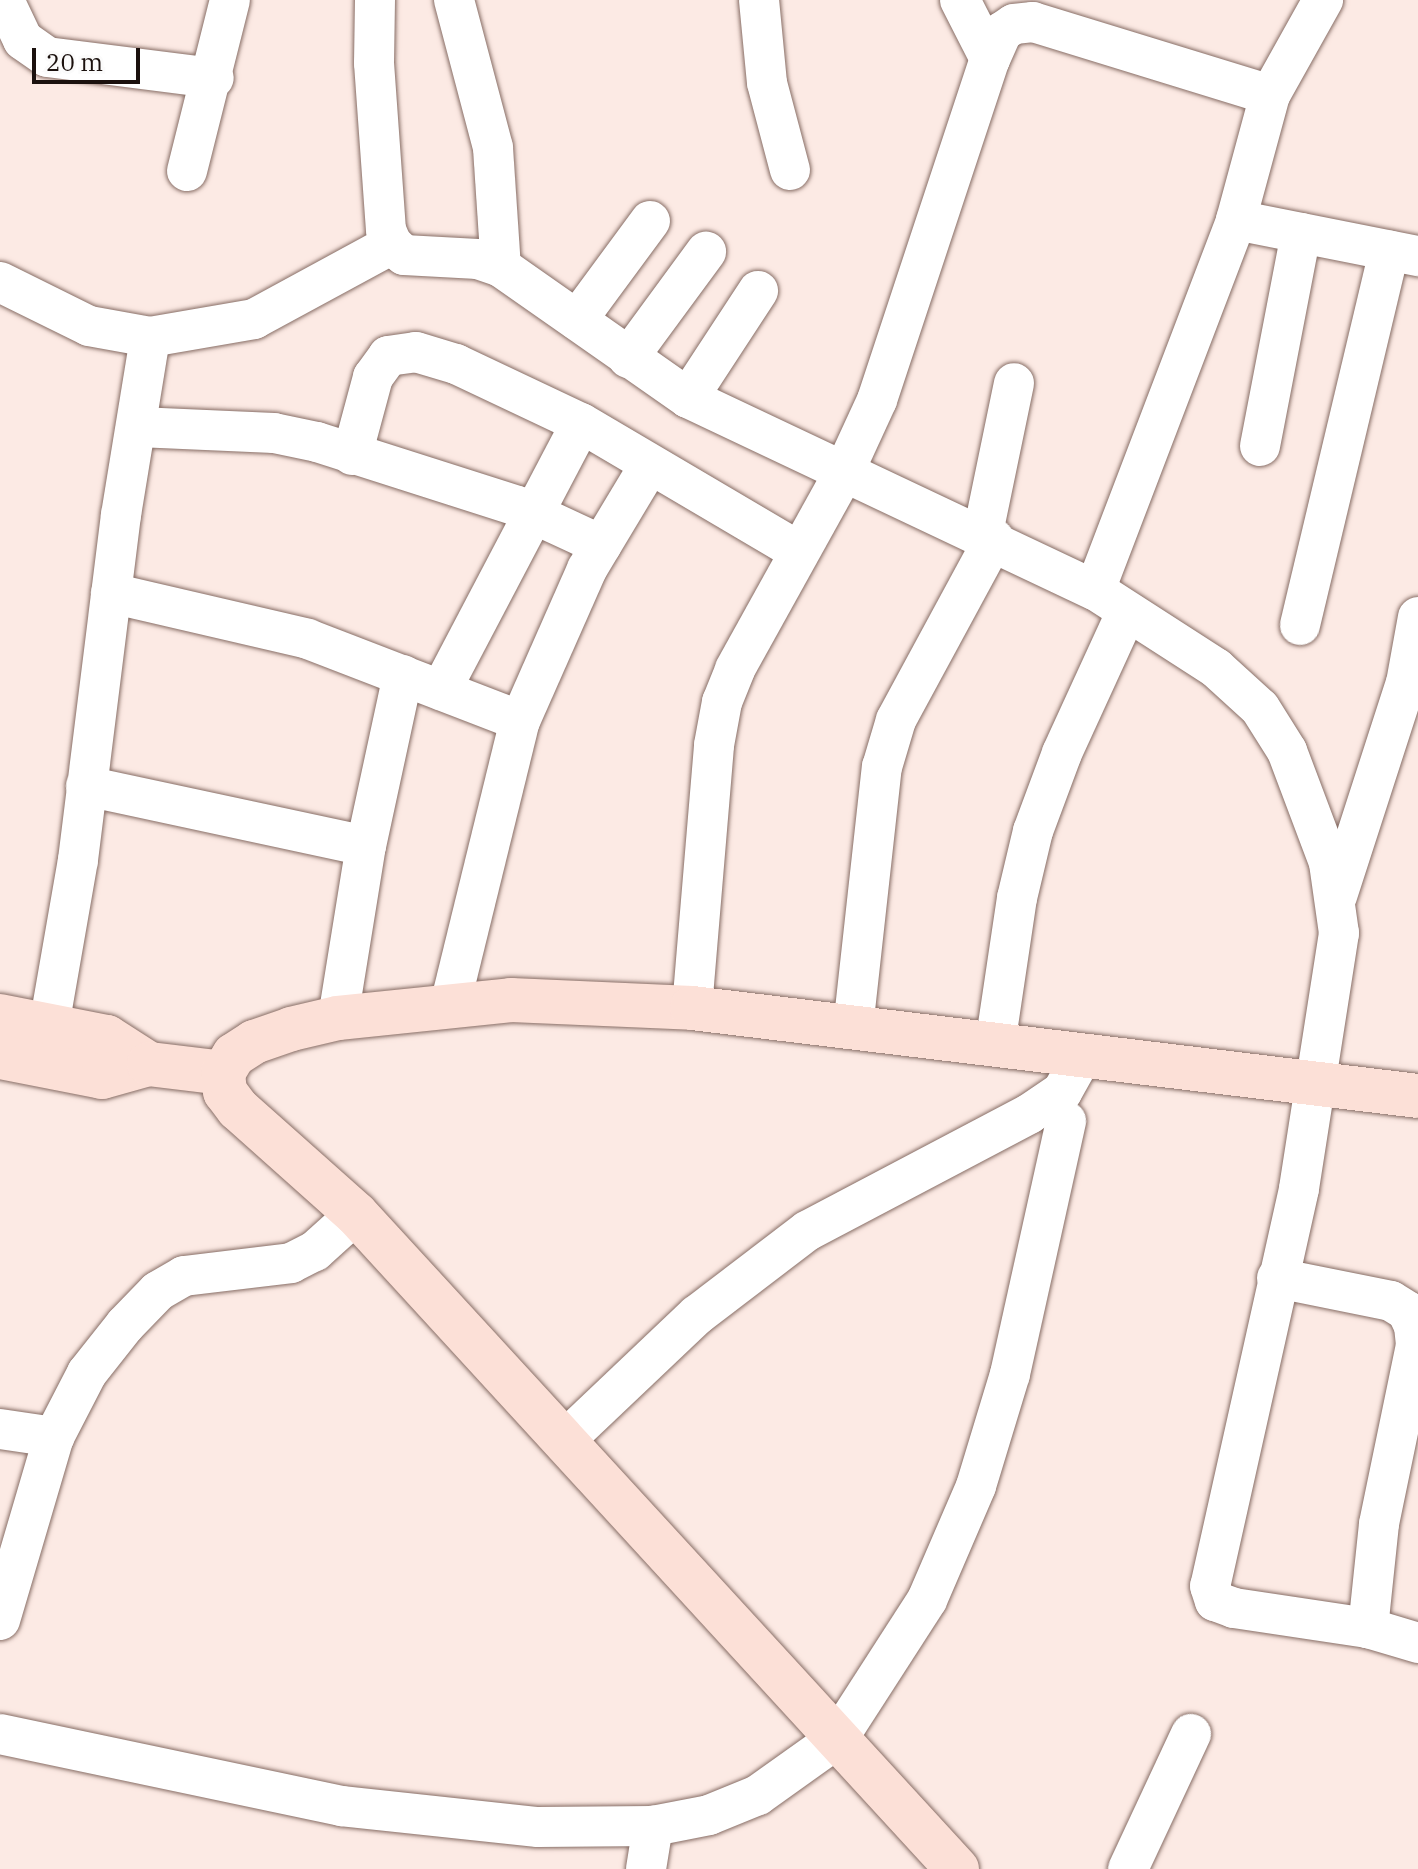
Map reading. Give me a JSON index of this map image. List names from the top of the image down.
{
  "scale_bar": "20 m"
}
